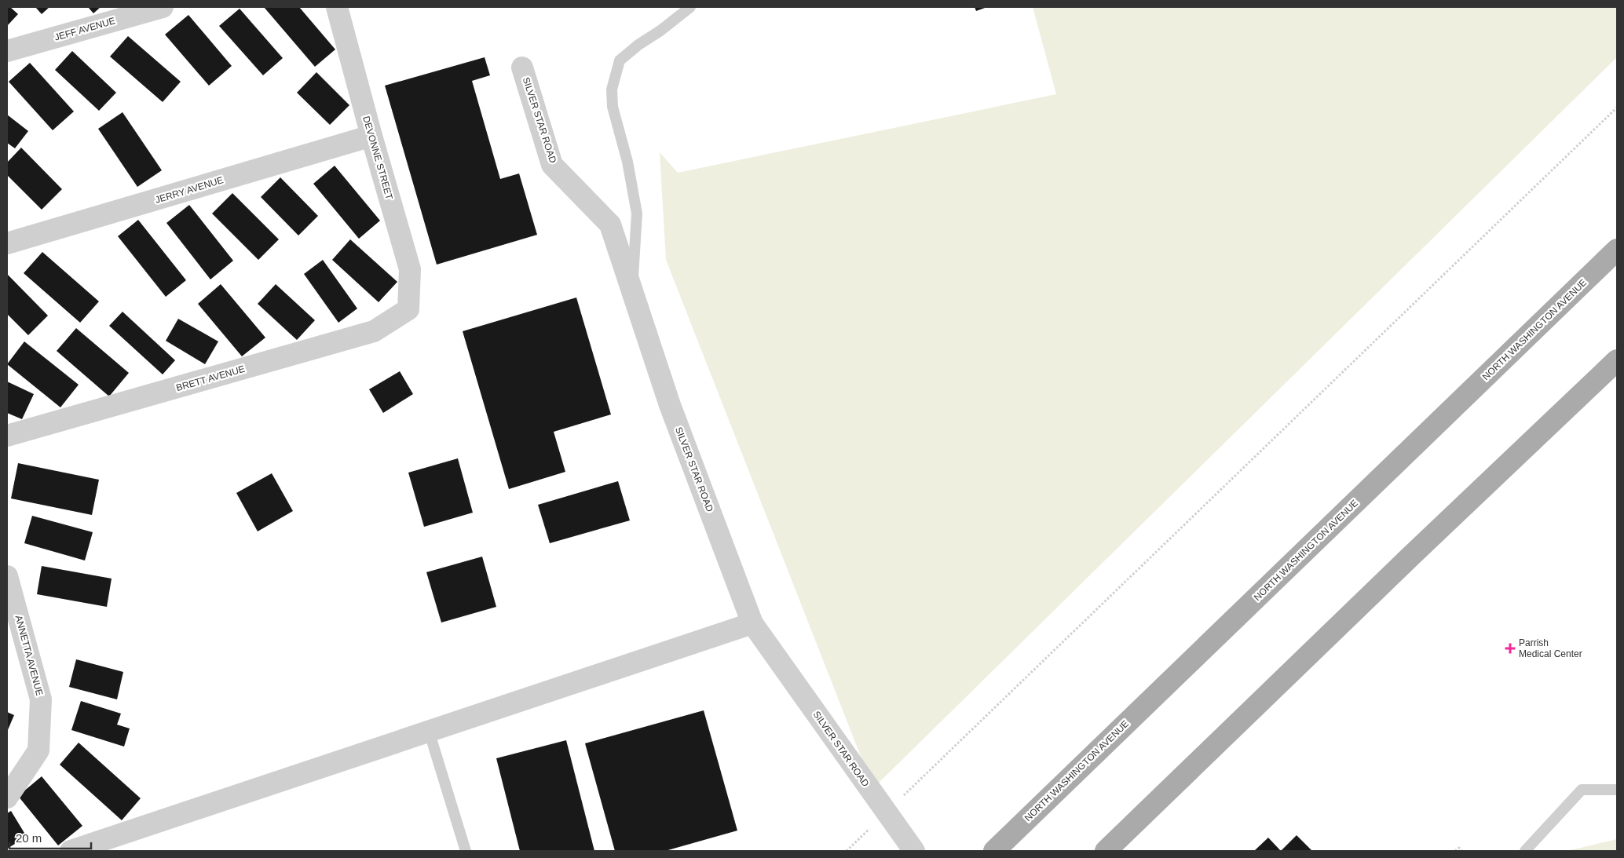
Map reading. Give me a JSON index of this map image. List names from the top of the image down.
{
  "streets": {
    "main road": ["NORTH WASHINGTON AVENUE"],
    "street": [
      "JEFF AVENUE",
      "SILVER STAR ROAD",
      "DEVONNE STREET",
      "JERRY AVENUE",
      "BRETT AVENUE",
      "ANNETTA AVENUE"
    ]
  },
  "crossings": [
    ["DEVONNE STREET", "JERRY AVENUE"],
    ["DEVONNE STREET", "BRETT AVENUE"]
  ],
  "places": {
    "health": ["Parrish Medical Center"]
  },
  "scale_bar": "20 m"
}
